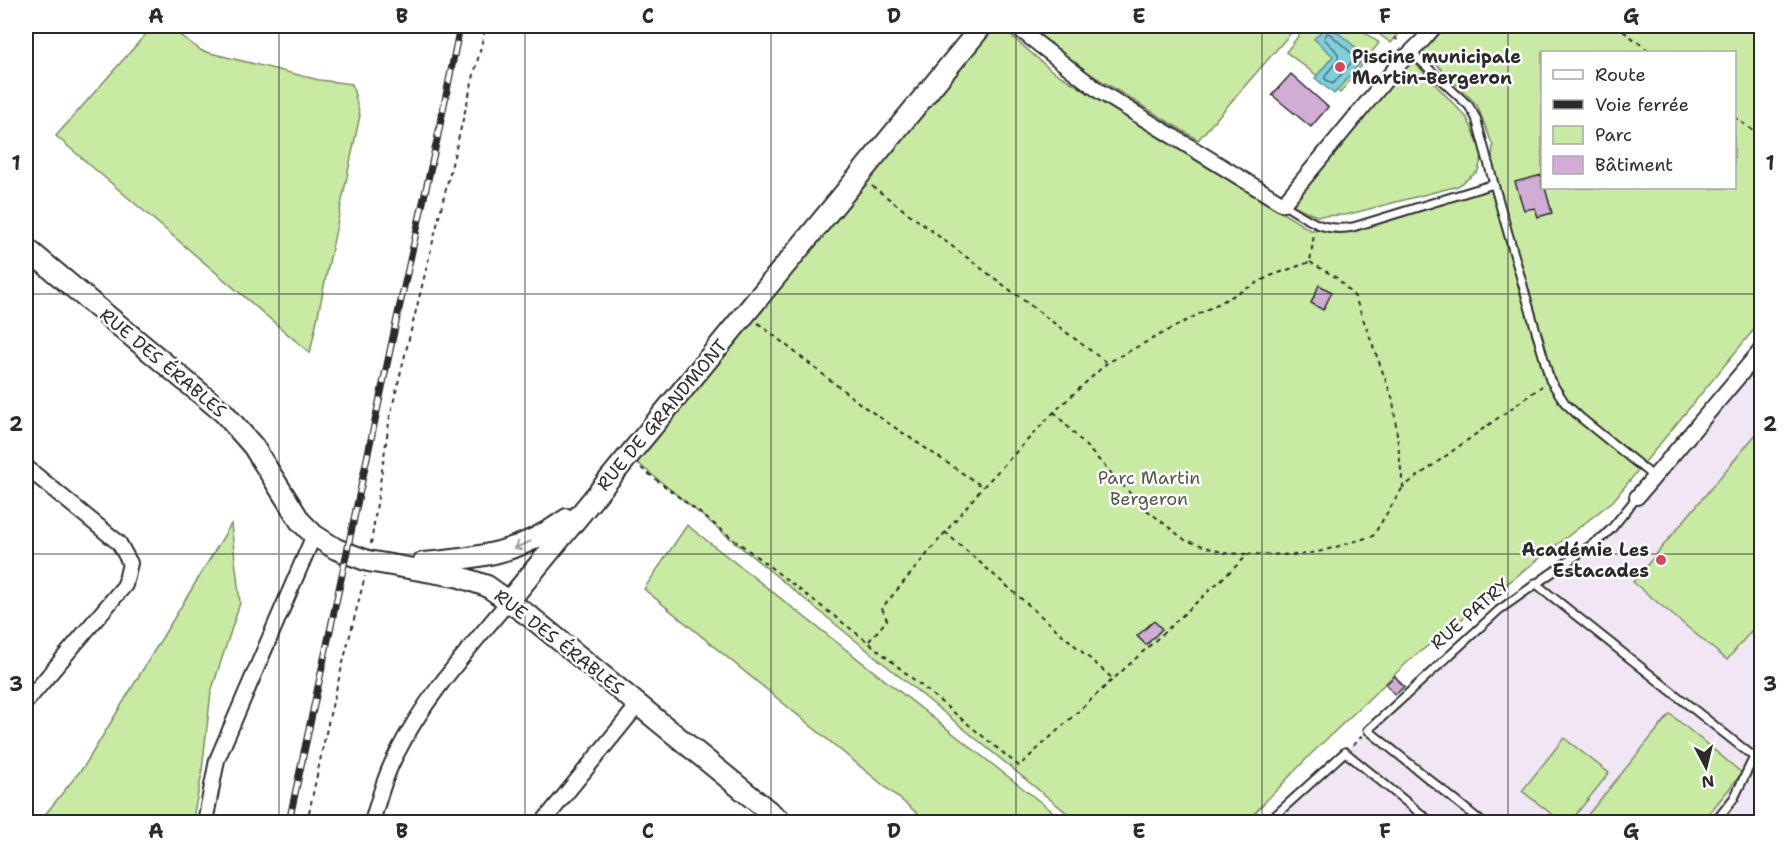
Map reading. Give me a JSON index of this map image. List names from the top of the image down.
{
  "streets": {
    "street": ["RUE DES ÉRABLES", "RUE DE GRANDMONT", "RUE PATRY"]
  },
  "crossings": [
    ["RUE DES ÉRABLES", "RUE DE GRANDMONT"]
  ],
  "parks": ["Parc Martin Bergeron"],
  "places": ["Piscine municipale Martin-Bergeron", "Académie Les Estacades"],
  "legend": [
    "Route",
    "Voie ferrée",
    "Parc",
    "Bâtiment"
  ],
  "north": "bottom",
  "grid": {
    "columns": [
      "A",
      "B",
      "C",
      "D",
      "E",
      "F",
      "G"
    ],
    "rows": ["1", "2", "3"]
  }
}
